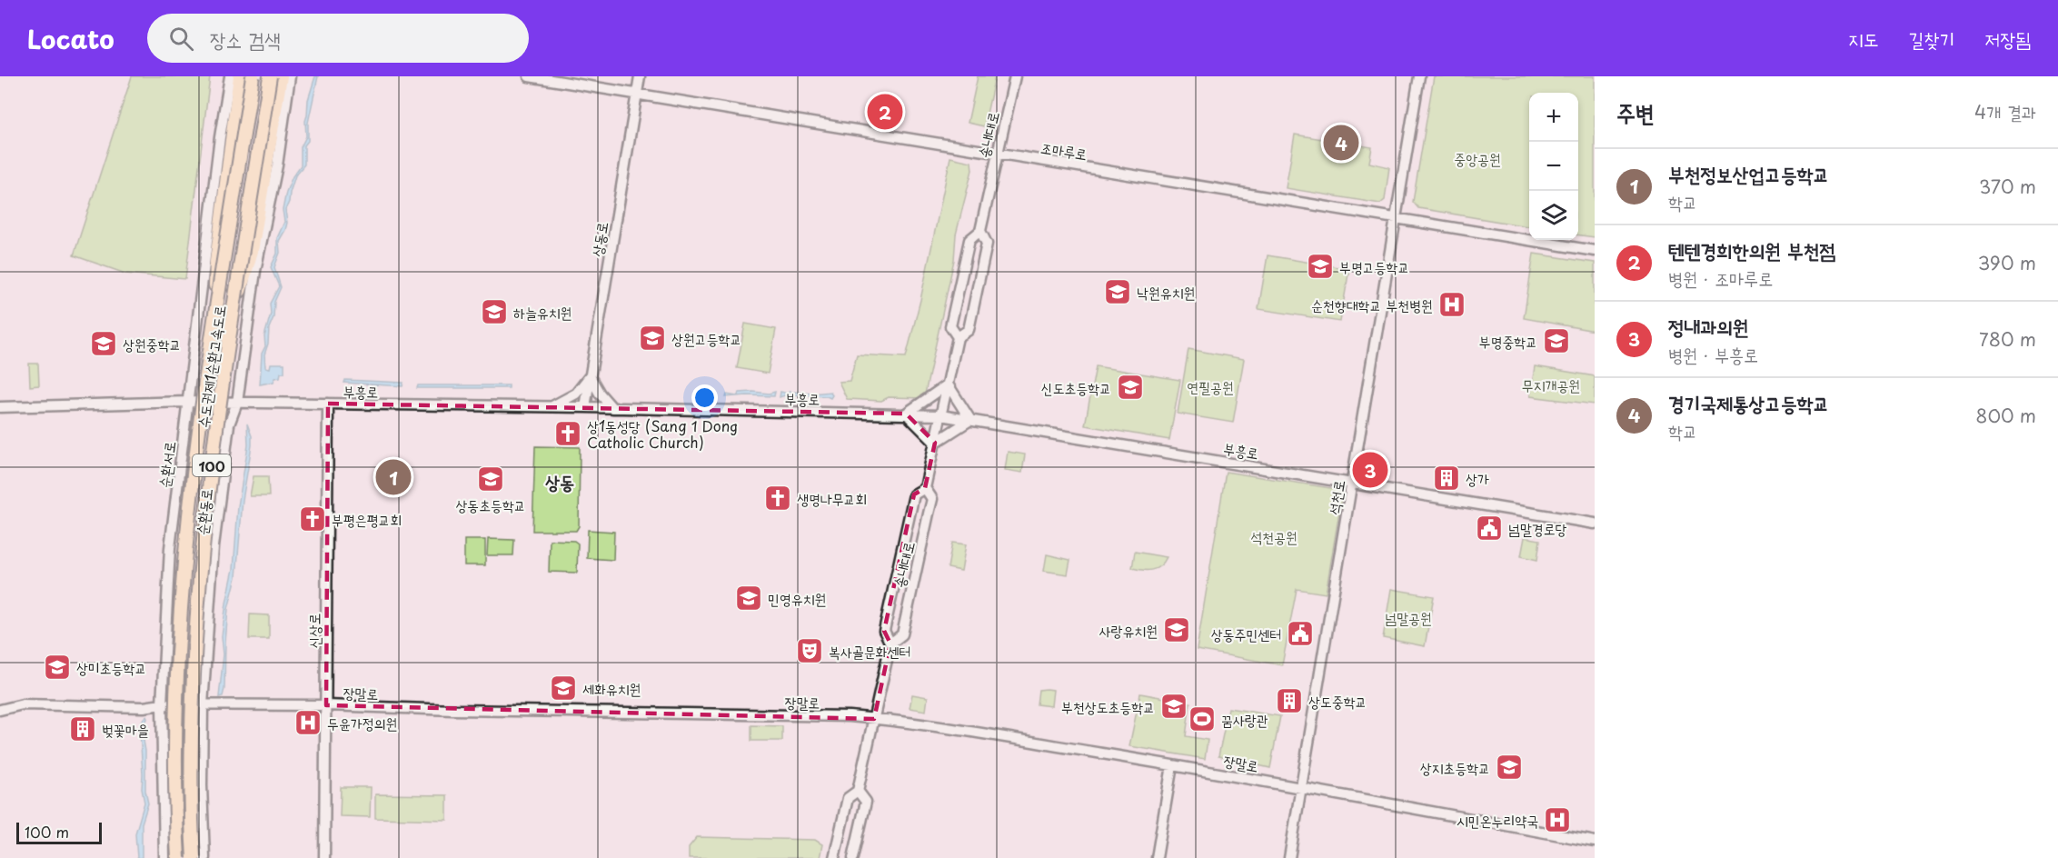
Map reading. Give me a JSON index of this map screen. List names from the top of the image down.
{
  "streets": {
    "highway": ["수도권제1순환고속도로", "100"],
    "street": [
      "송내대로",
      "조마루로",
      "상동로",
      "부흥로",
      "순환서로",
      "석천로",
      "순환동로",
      "신상로",
      "장말로"
    ]
  },
  "crossings": [
    ["송내대로", "조마루로"],
    ["송내대로", "부흥로"],
    ["송내대로", "장말로"],
    ["조마루로", "상동로"],
    ["조마루로", "석천로"],
    ["상동로", "부흥로"],
    ["부흥로", "순환서로"],
    ["부흥로", "석천로"],
    ["부흥로", "순환동로"],
    ["부흥로", "신상로"],
    ["순환서로", "장말로"],
    ["석천로", "장말로"],
    ["순환동로", "장말로"],
    ["신상로", "장말로"]
  ],
  "districts": ["상동"],
  "parks": [
    "중앙공원",
    "무지개공원",
    "연필공원",
    "석천공원",
    "넘말공원"
  ],
  "places": {
    "school or university": [
      "부명고등학교",
      "낙원유치원",
      "하늘유치원",
      "상원고등학교",
      "부명중학교",
      "상원중학교",
      "신도초등학교",
      "상동초등학교",
      "민영유치원",
      "사랑유치원",
      "상미초등학교",
      "세화유치원",
      "부천상도초등학교",
      "상지초등학교"
    ],
    "hospital": ["순천향대학교 부천병원", "두윤가정의원", "시민온누리약국"],
    "church": ["상1동성당 (Sang 1 Dong Catholic Church)", "생명나무교회", "부평은평교회"],
    "building": ["상가", "상도중학교", "벚꽃마을"],
    "public building": ["넘말경로당", "상동주민센터"],
    "theatre": ["복사골문화센터"],
    "sports": ["꿈사랑관"]
  },
  "scale_bar": "100 m",
  "page": {
    "header": "Locato",
    "search": "장소 검색",
    "nav": ["지도", "길찾기", "저장됨"],
    "heading": ["주변", "4개 결과"],
    "pins": [
      "2",
      "4",
      "3",
      "1"
    ],
    "map_buttons": ["+", "−"],
    "list": [
      {
        "mark": "1",
        "name": "부천정보산업고등학교",
        "note": "학교",
        "value": "370 m"
      },
      {
        "mark": "2",
        "name": "텐텐경희한의원 부천점",
        "note": "병원 · 조마루로",
        "value": "390 m"
      },
      {
        "mark": "3",
        "name": "정내과의원",
        "note": "병원 · 부흥로",
        "value": "780 m"
      },
      {
        "mark": "4",
        "name": "경기국제통상고등학교",
        "note": "학교",
        "value": "800 m"
      }
    ],
    "scale": "100 m"
  }
}
